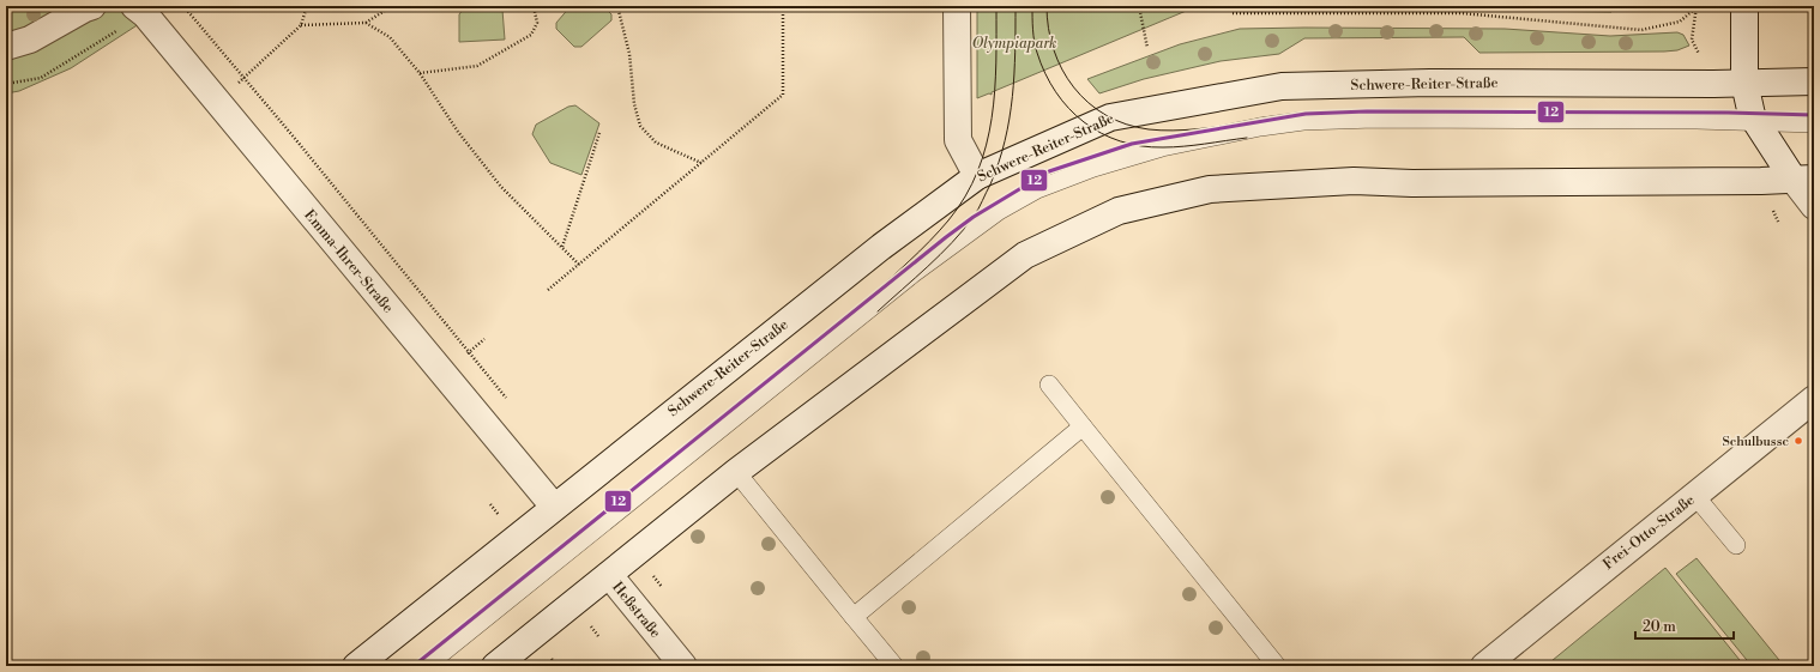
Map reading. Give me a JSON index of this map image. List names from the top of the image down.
{
  "streets": {
    "main road": [
      "Schwere-Reiter-Straße",
      "Emma-Ihrer-Straße",
      "Frei-Otto-Straße",
      "Heßstraße"
    ]
  },
  "crossings": [
    ["Schwere-Reiter-Straße", "Emma-Ihrer-Straße"]
  ],
  "parks": ["Olympiapark"],
  "places": ["Schulbusse"],
  "lines": ["transit line 12"],
  "scale_bar": "20 m"
}
